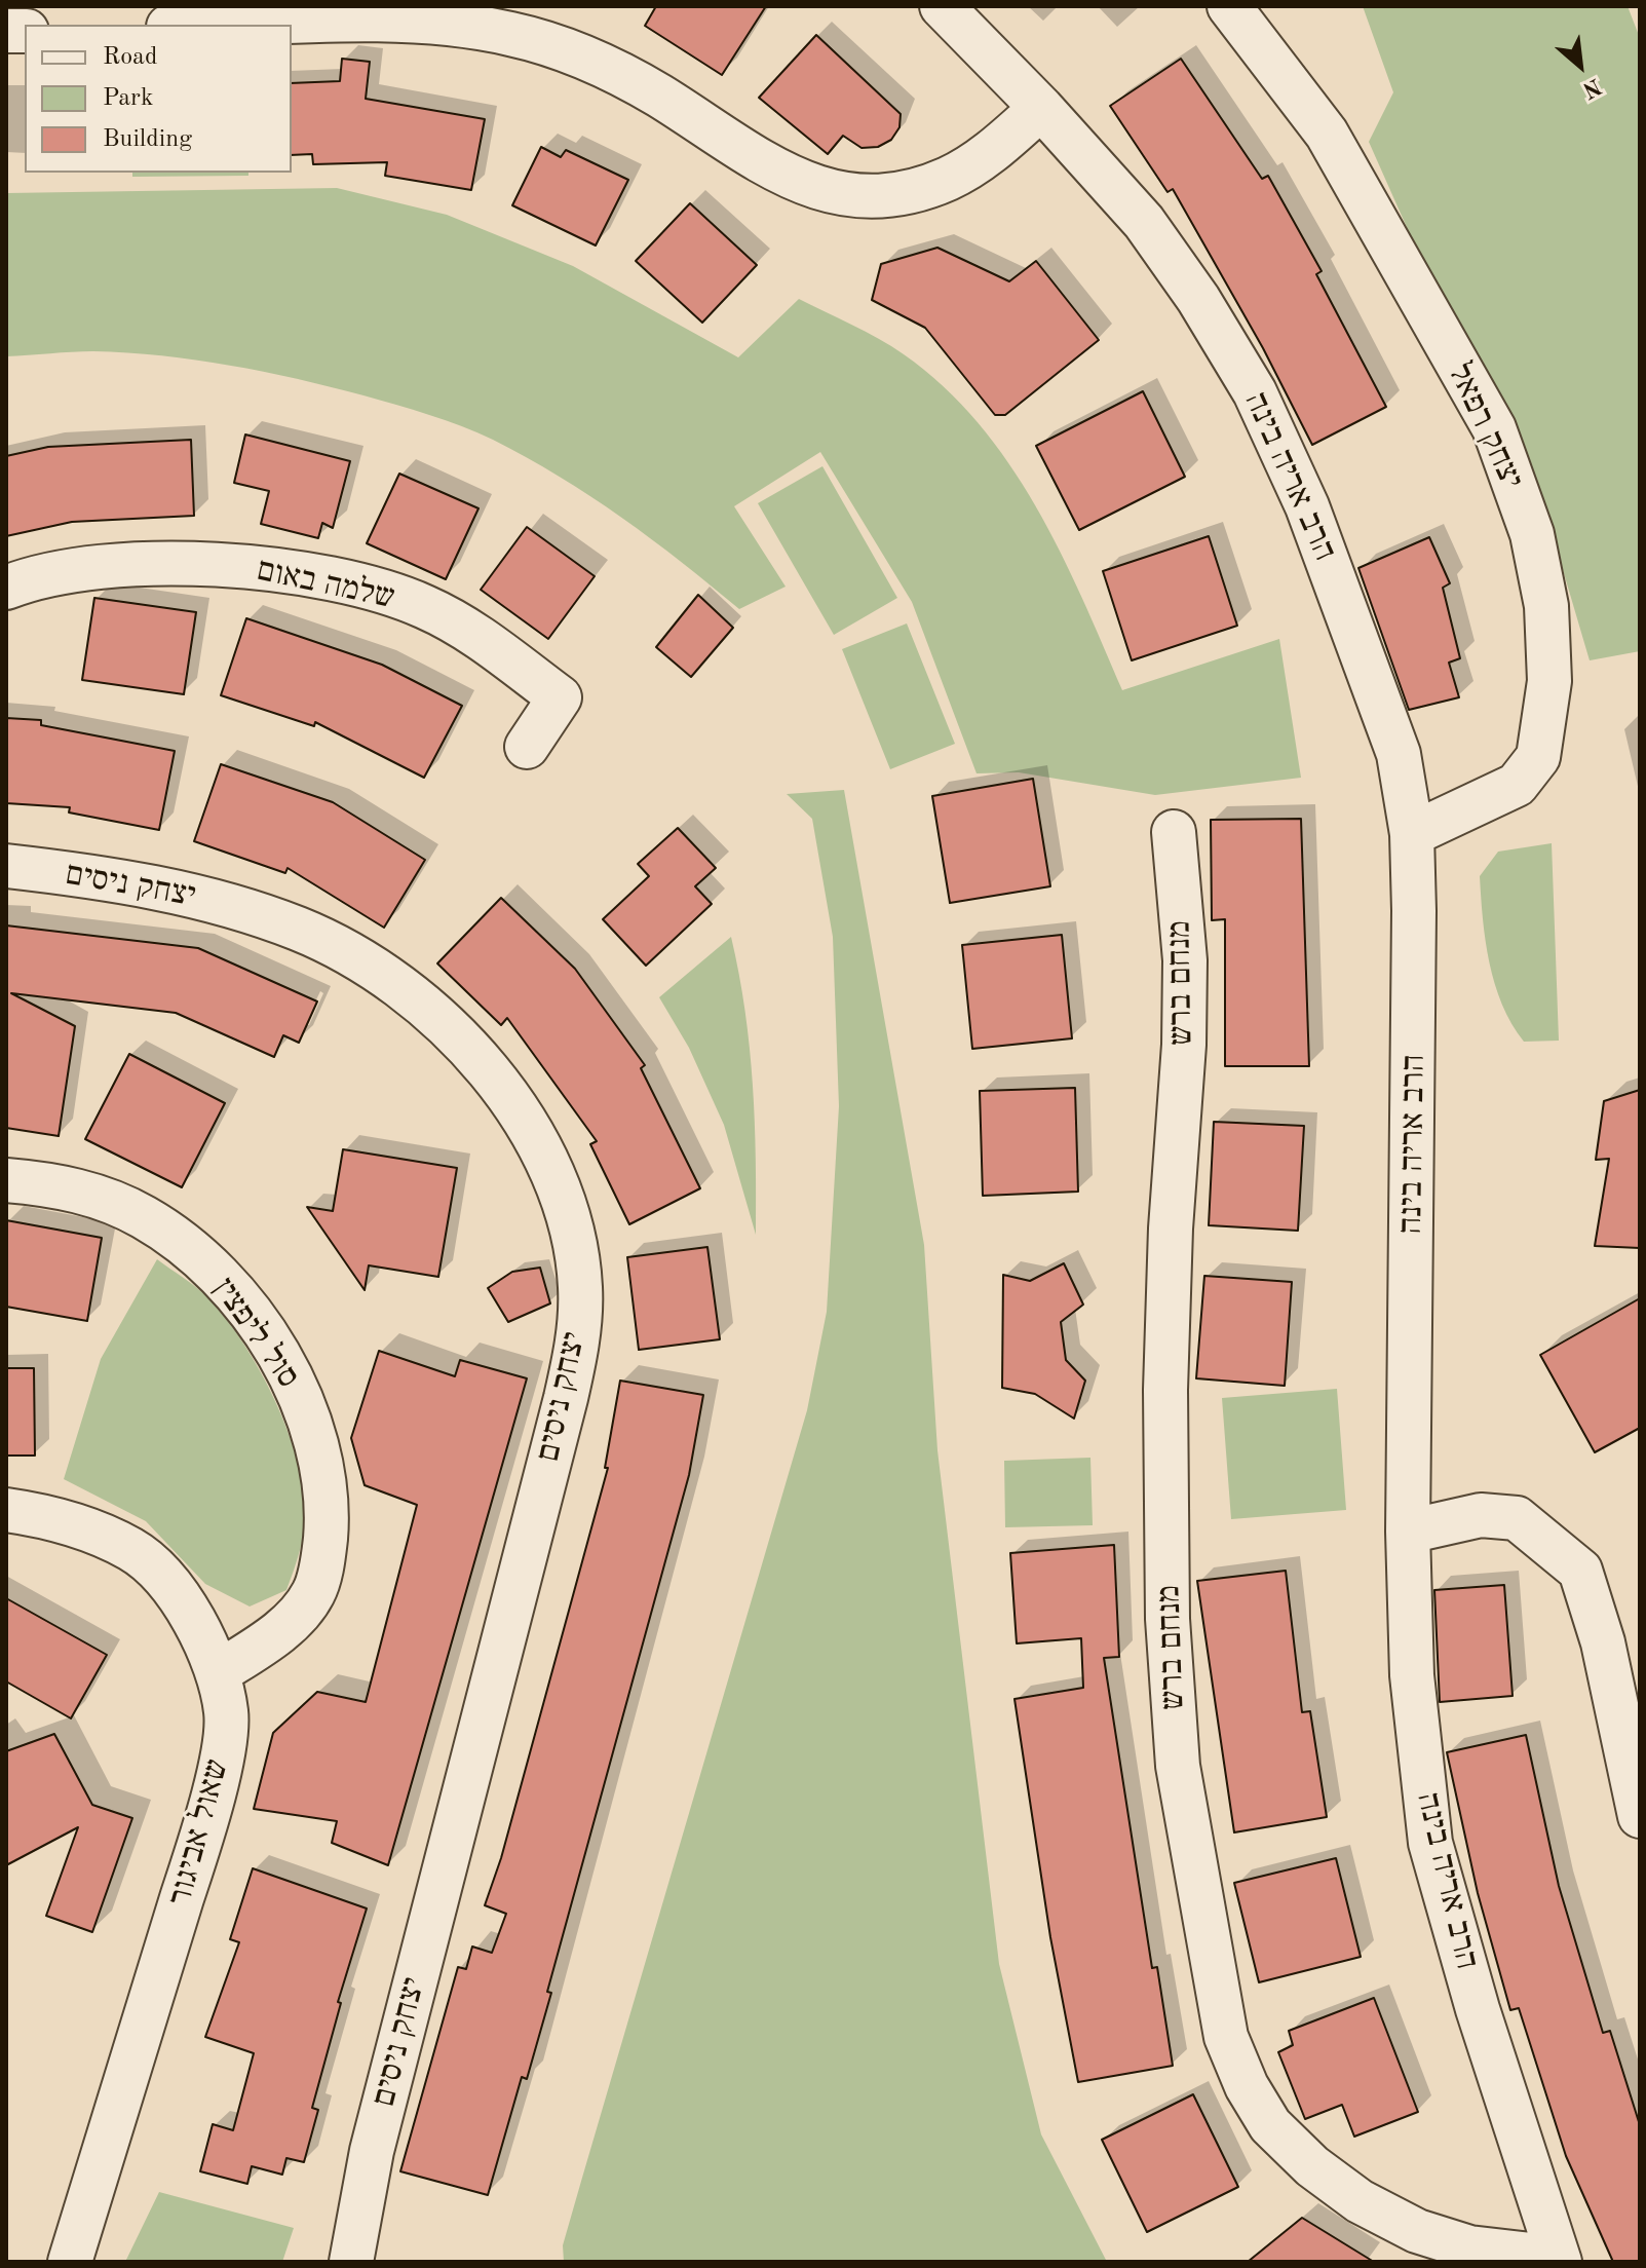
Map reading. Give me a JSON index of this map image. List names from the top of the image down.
{
  "streets": {
    "street": [
      "יצחק רפאל",
      "הרב אריה בינה",
      "שלמה באום",
      "יצחק ניסים",
      "מנחם ברש",
      "סול ליפצין",
      "שאול אביגור"
    ]
  },
  "crossings": [
    ["יצחק רפאל", "הרב אריה בינה"],
    ["הרב אריה בינה", "מנחם ברש"],
    ["סול ליפצין", "שאול אביגור"]
  ],
  "legend": ["Road", "Park", "Building"],
  "north": "bottom right"
}
